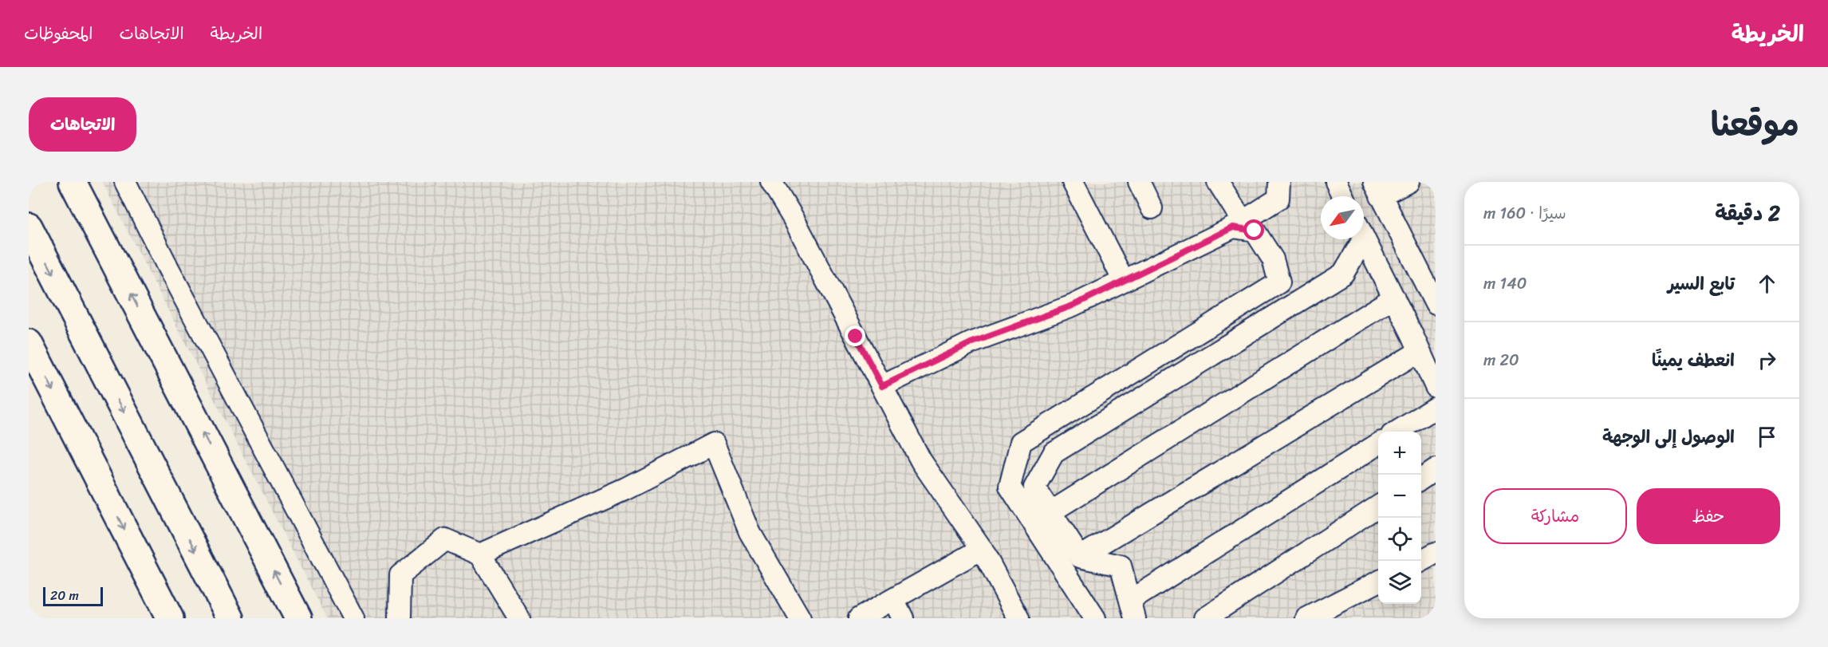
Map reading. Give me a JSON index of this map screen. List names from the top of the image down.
{
  "scale_bar": "20 m",
  "north": "bottom left",
  "page": {
    "header": "الخريطة",
    "nav": ["الخريطة", "الاتجاهات", "المحفوظات"],
    "title": "موقعنا",
    "buttons": [
      "الاتجاهات",
      ["حفظ", "مشاركة"]
    ],
    "heading": ["2 دقيقة", "سيرًا · 160 m"],
    "list": [
      ["تابع السير", "140 m"],
      ["انعطف يمينًا", "20 m"],
      "الوصول إلى الوجهة"
    ],
    "map_buttons": ["+", "−"],
    "scale": "20 m"
  }
}
